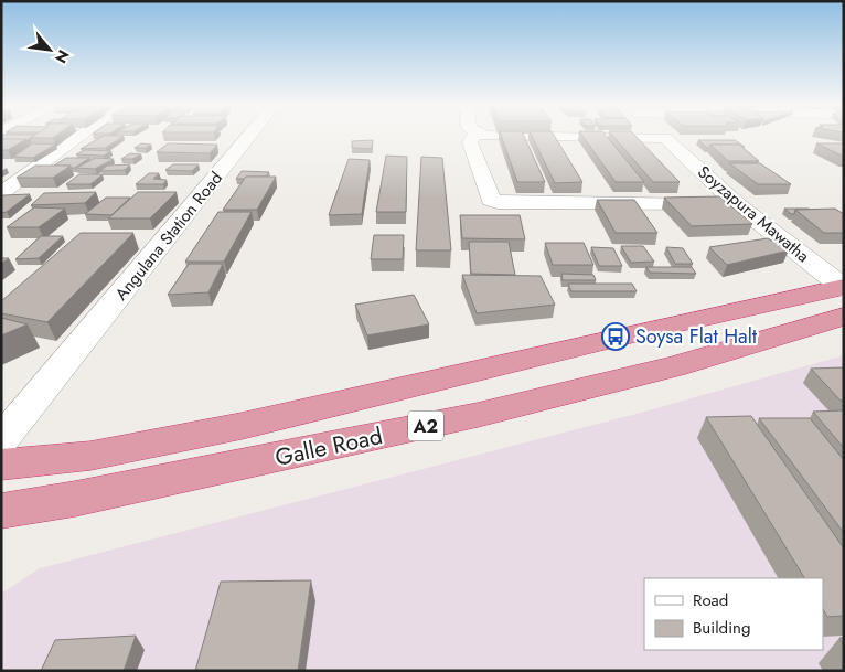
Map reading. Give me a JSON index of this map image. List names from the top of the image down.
{
  "streets": {
    "highway": ["A2", "Galle Road"],
    "street": ["Soyzapura Mawatha", "Angulana Station Road"]
  },
  "crossings": [
    ["Soyzapura Mawatha", "Galle Road"]
  ],
  "places": {
    "bus stop": ["Soysa Flat Halt"]
  },
  "legend": ["Road", "Building"],
  "north": "bottom right"
}
